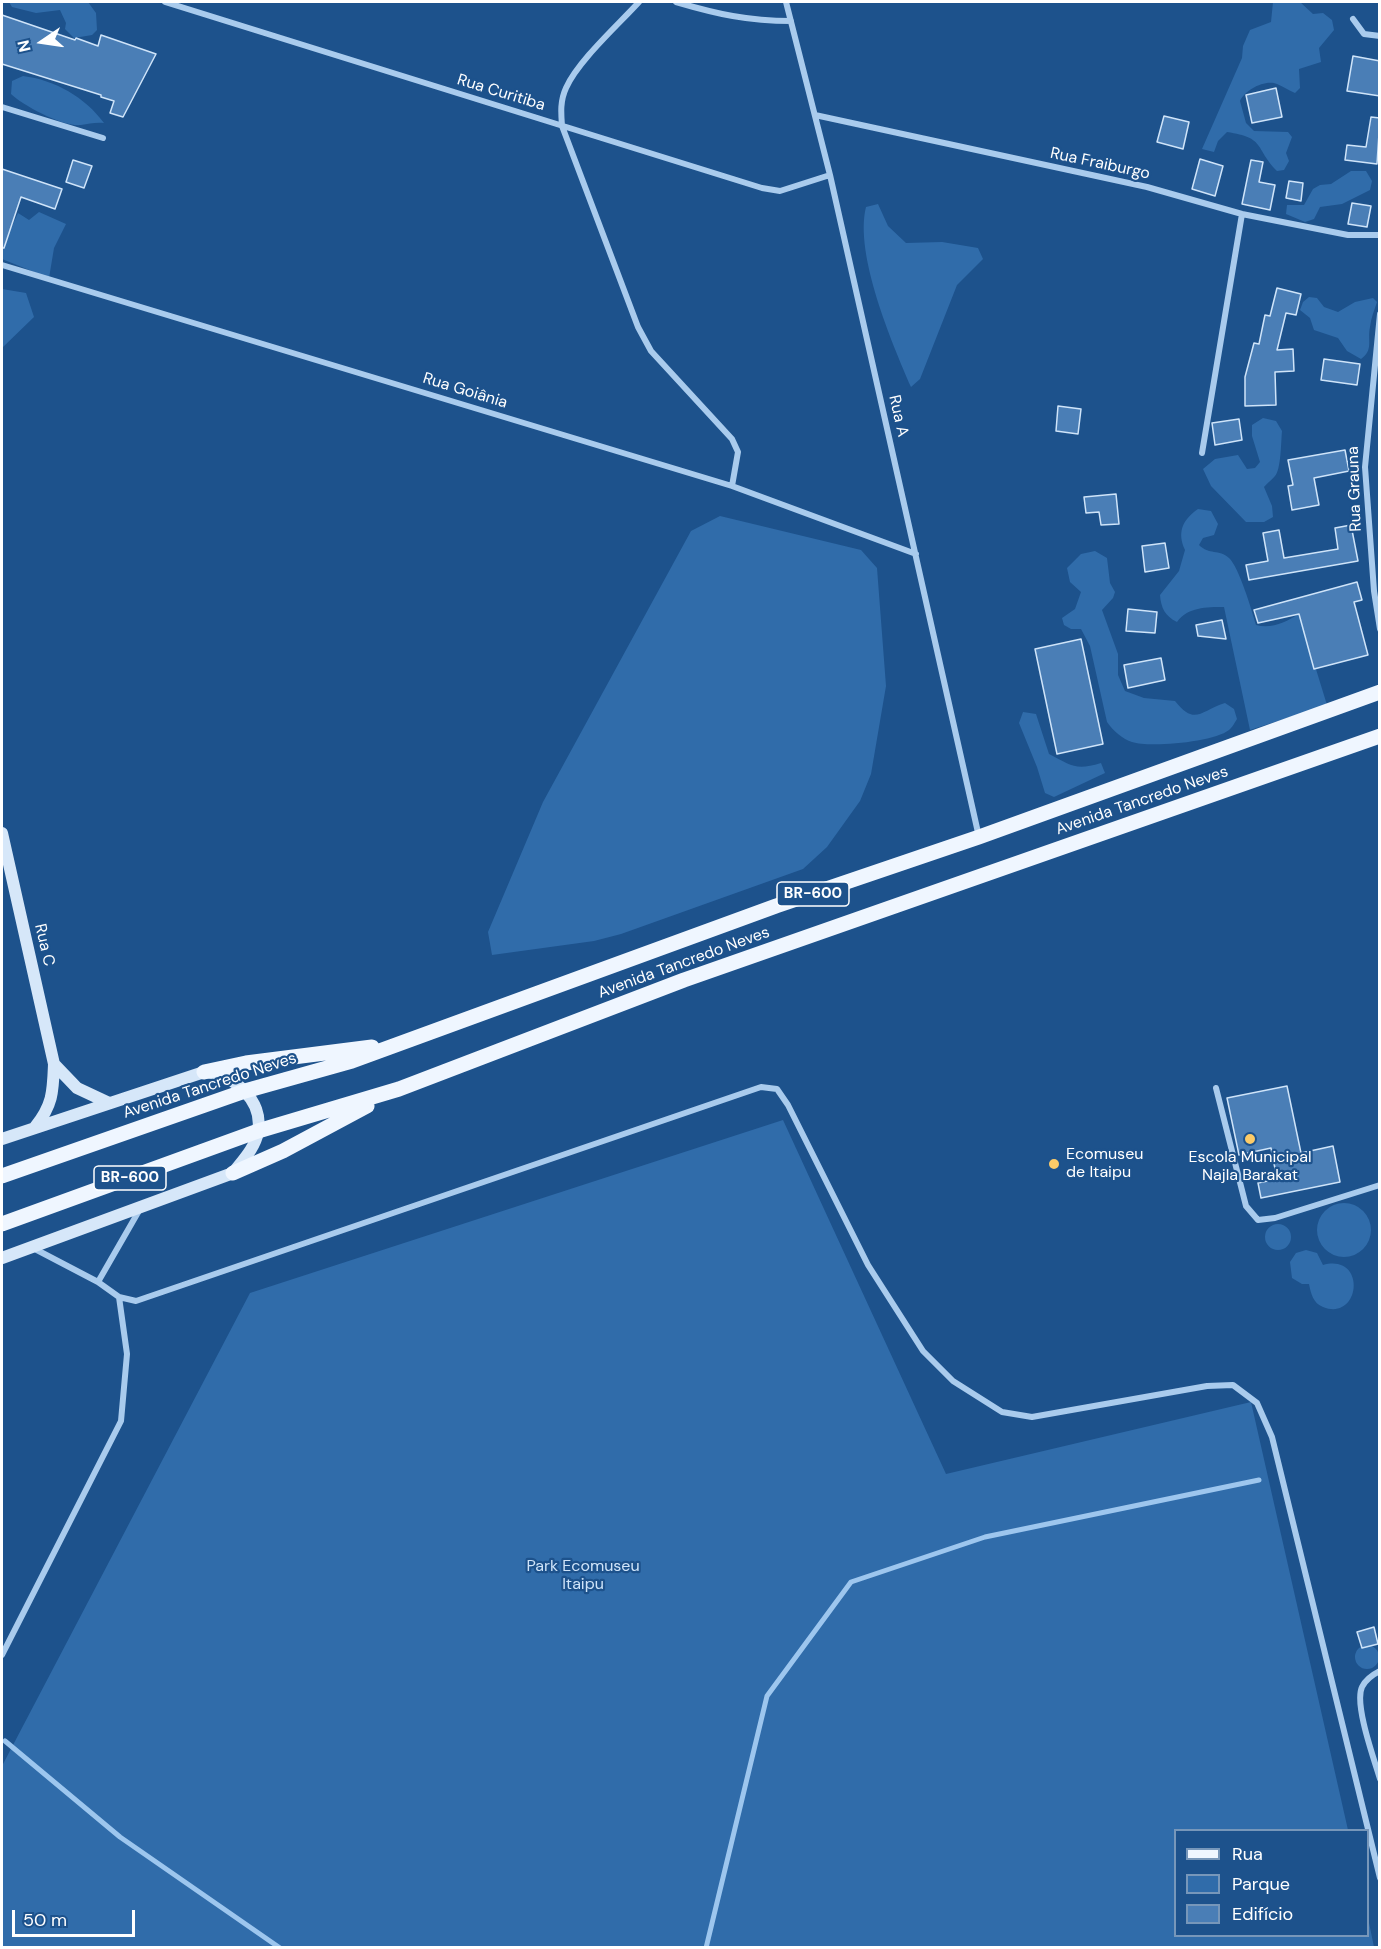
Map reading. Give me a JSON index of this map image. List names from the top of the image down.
{
  "streets": {
    "main road": ["Avenida Tancredo Neves", "BR-600"],
    "street": [
      "Rua Curitiba",
      "Rua Fraiburgo",
      "Rua Goiânia",
      "Rua A",
      "Rua Grauna",
      "Rua C"
    ]
  },
  "crossings": [
    ["Rua Curitiba", "Rua A"],
    ["Rua Fraiburgo", "Rua A"],
    ["Rua Goiânia", "Rua A"],
    ["Rua A", "Avenida Tancredo Neves"]
  ],
  "parks": ["Park Ecomuseu Itaipu"],
  "places": ["Escola Municipal Najla Barakat", "Ecomuseu de Itaipu"],
  "legend": ["Rua", "Parque", "Edifício"],
  "scale_bar": "50 m",
  "north": "left"
}
